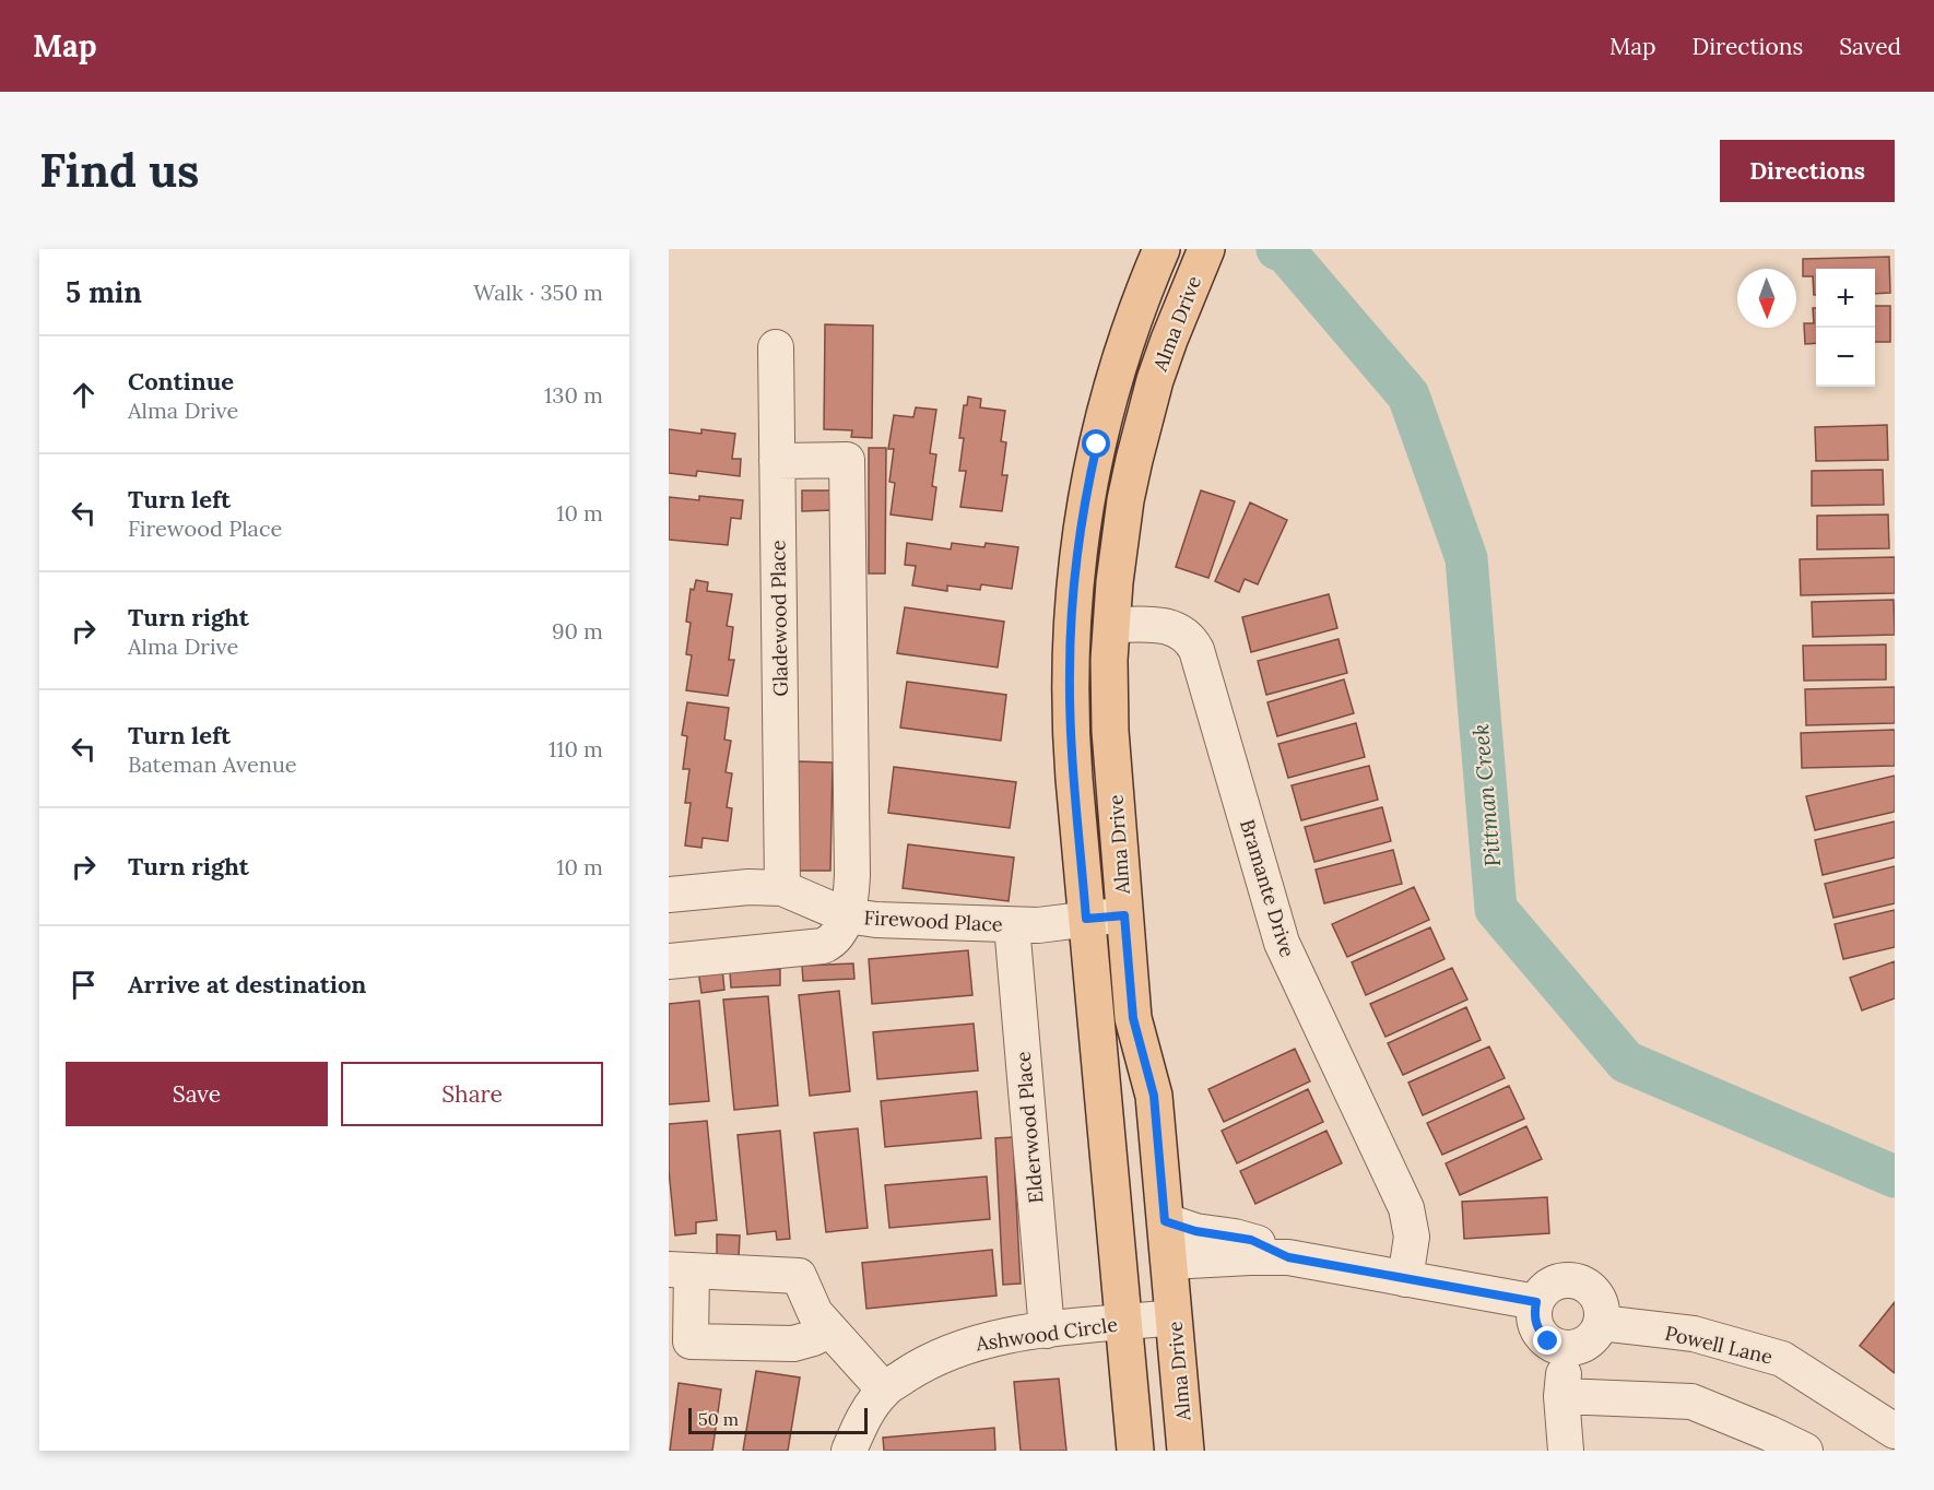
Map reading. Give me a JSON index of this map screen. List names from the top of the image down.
{
  "streets": {
    "main road": ["Alma Drive"],
    "street": [
      "Gladewood Place",
      "Bramante Drive",
      "Firewood Place",
      "Elderwood Place",
      "Ashwood Circle",
      "Powell Lane"
    ]
  },
  "crossings": [
    ["Alma Drive", "Bramante Drive"],
    ["Alma Drive", "Firewood Place"],
    ["Alma Drive", "Ashwood Circle"],
    ["Gladewood Place", "Firewood Place"],
    ["Firewood Place", "Elderwood Place"],
    ["Elderwood Place", "Ashwood Circle"]
  ],
  "water": ["Pittman Creek"],
  "scale_bar": "50 m",
  "north": "bottom",
  "page": {
    "header": "Map",
    "nav": ["Map", "Directions", "Saved"],
    "buttons": [
      "Directions",
      ["Save", "Share"]
    ],
    "title": "Find us",
    "heading": ["5 min", "Walk · 350 m"],
    "map_buttons": ["+", "−"],
    "list": [
      ["Continue", "Alma Drive", "130 m"],
      ["Turn left", "Firewood Place", "10 m"],
      ["Turn right", "Alma Drive", "90 m"],
      ["Turn left", "Bateman Avenue", "110 m"],
      ["Turn right", "10 m"],
      "Arrive at destination"
    ],
    "scale": "50 m"
  }
}
